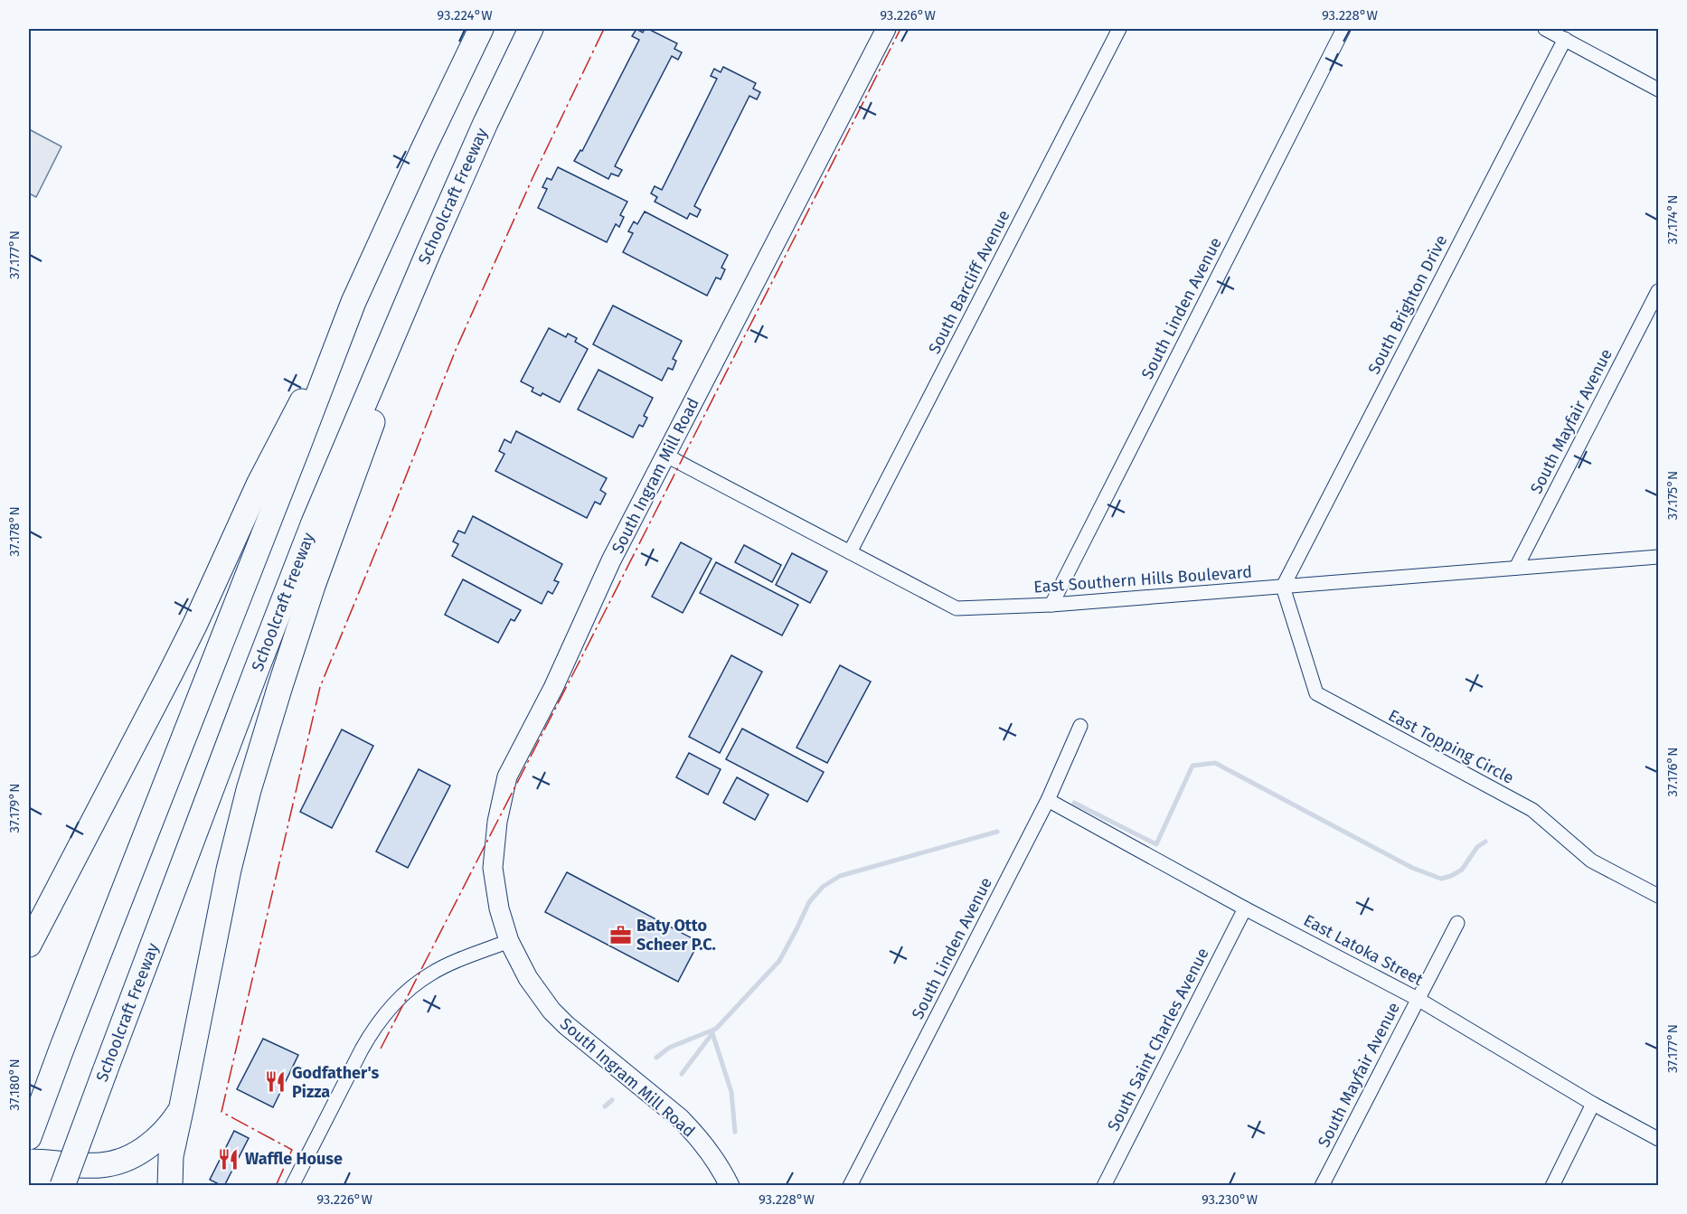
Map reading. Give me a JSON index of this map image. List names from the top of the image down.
{
  "streets": {
    "highway": ["Schoolcraft Freeway"],
    "street": [
      "South Barcliff Avenue",
      "South Brighton Drive",
      "South Linden Avenue",
      "South Mayfair Avenue",
      "South Ingram Mill Road",
      "East Southern Hills Boulevard",
      "East Topping Circle",
      "East Latoka Street",
      "South Saint Charles Avenue"
    ]
  },
  "crossings": [
    ["South Barcliff Avenue", "East Southern Hills Boulevard"],
    ["South Brighton Drive", "East Southern Hills Boulevard"],
    ["South Brighton Drive", "East Topping Circle"],
    ["South Linden Avenue", "East Southern Hills Boulevard"],
    ["South Linden Avenue", "East Latoka Street"],
    ["South Mayfair Avenue", "East Southern Hills Boulevard"],
    ["South Mayfair Avenue", "East Latoka Street"],
    ["South Ingram Mill Road", "East Southern Hills Boulevard"],
    ["East Southern Hills Boulevard", "East Topping Circle"],
    ["East Latoka Street", "South Saint Charles Avenue"]
  ],
  "places": {
    "office": ["Baty Otto Scheer P.C."],
    "restaurant": ["Godfather's Pizza", "Waffle House"]
  },
  "coordinates": [
    "93.224°W",
    "93.226°W",
    "93.228°W",
    "37.174°N",
    "37.177°N",
    "37.175°N",
    "37.178°N",
    "37.176°N",
    "37.179°N",
    "37.180°N",
    "93.230°W"
  ]
}
